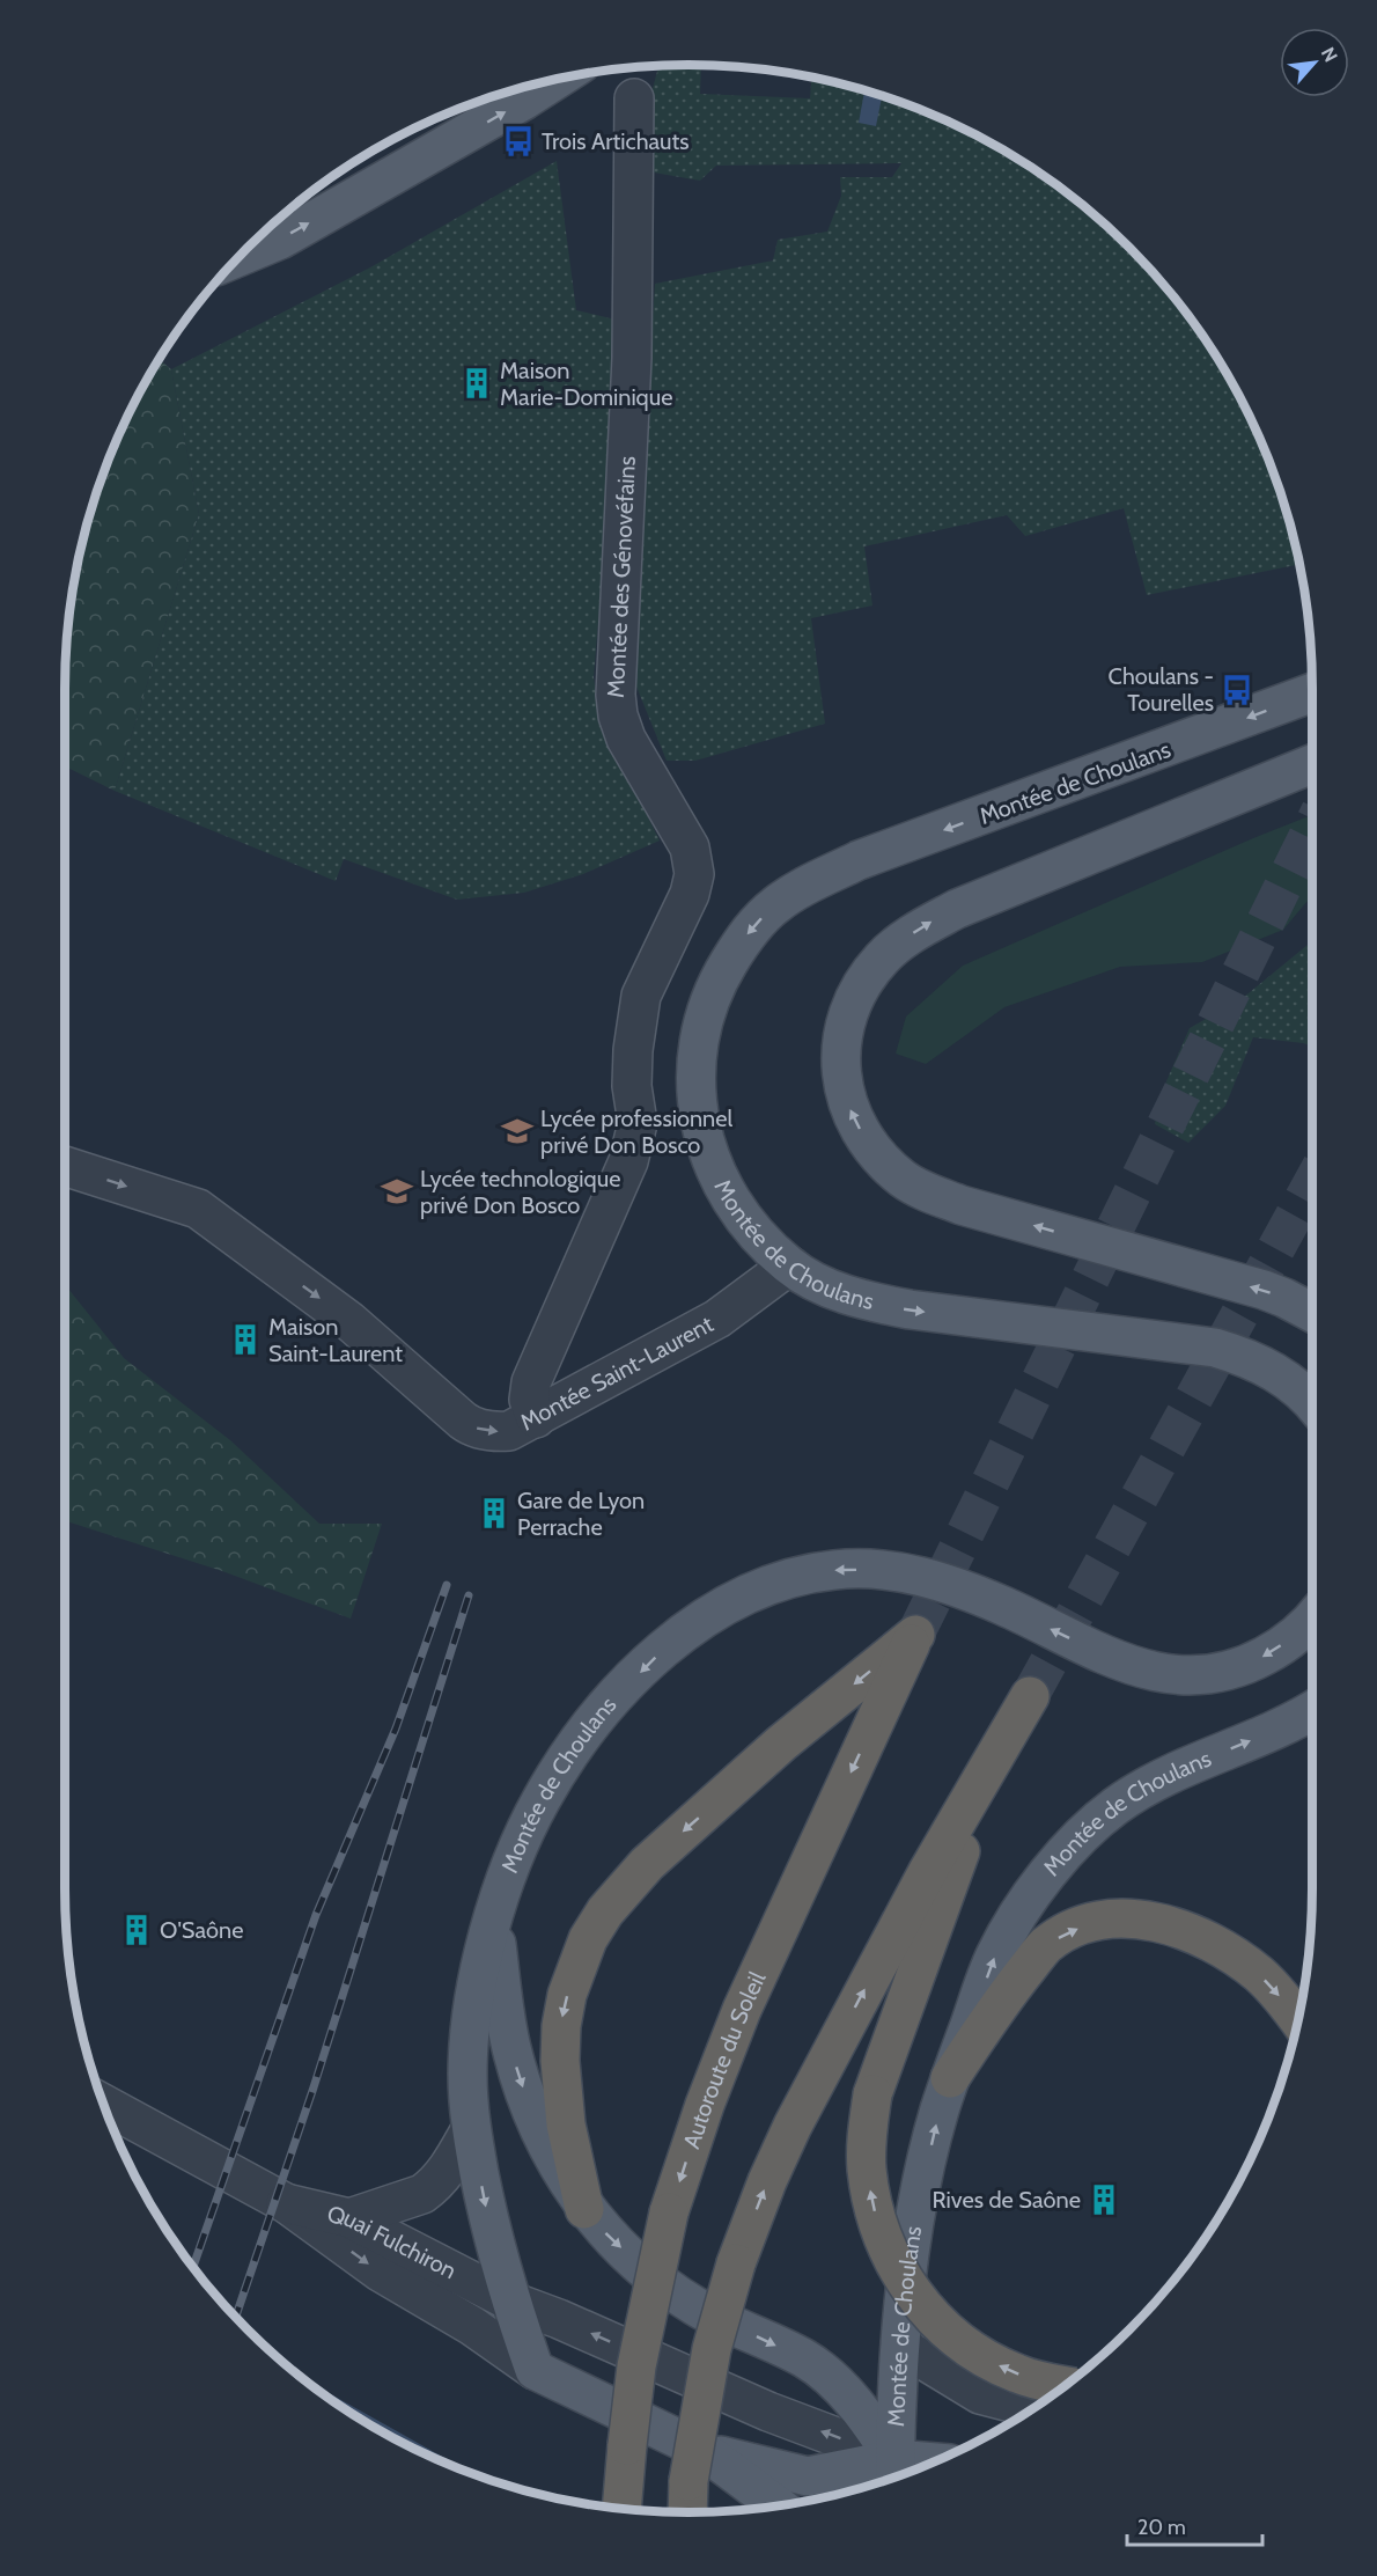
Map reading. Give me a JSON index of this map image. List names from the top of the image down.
{
  "streets": {
    "highway": ["Autoroute du Soleil"],
    "main road": ["Montée de Choulans", "Quai Fulchiron"],
    "street": ["Montée des Génovéfains", "Montée Saint-Laurent"]
  },
  "crossings": [
    ["Montée des Génovéfains", "Montée Saint-Laurent"],
    ["Montée de Choulans", "Montée Saint-Laurent"],
    ["Montée de Choulans", "Autoroute du Soleil"],
    ["Montée de Choulans", "Quai Fulchiron"]
  ],
  "one_way": ["Montée Saint-Laurent"],
  "places": {
    "bus stop": ["Trois Artichauts", "Choulans - Tourelles"],
    "building": [
      "Maison Marie-Dominique",
      "Maison Saint-Laurent",
      "Gare de Lyon Perrache",
      "O'Saône",
      "Rives de Saône"
    ],
    "school or university": ["Lycée professionnel privé Don Bosco", "Lycée technologique privé Don Bosco"]
  },
  "scale_bar": "20 m",
  "north": "top right"
}
